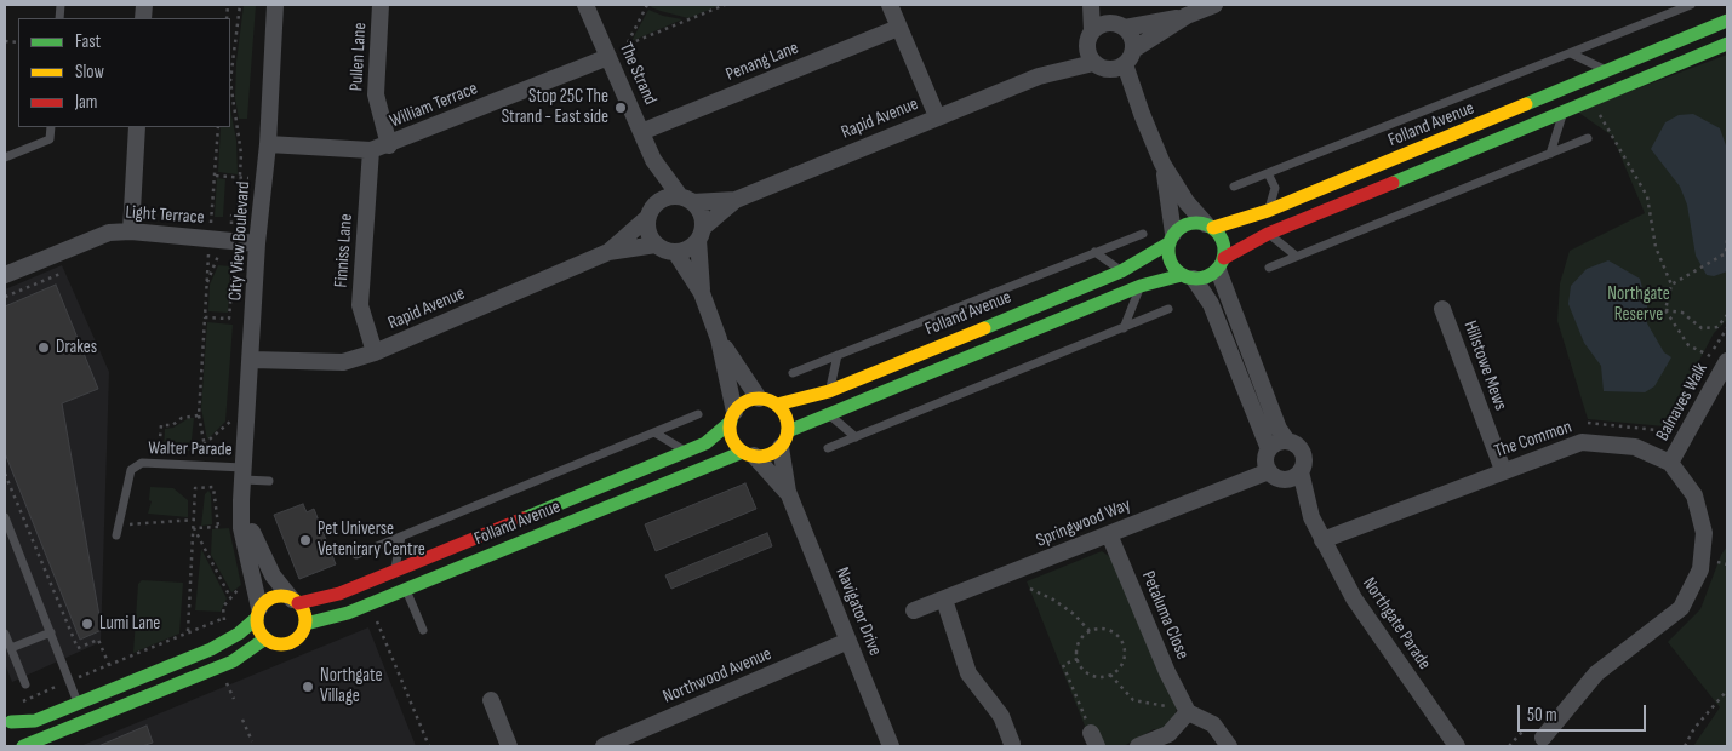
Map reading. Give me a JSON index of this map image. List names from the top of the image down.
{
  "streets": {
    "street": [
      "Pullen Lane",
      "Penang Lane",
      "The Strand",
      "William Terrace",
      "Rapid Avenue",
      "Folland Avenue",
      "Light Terrace",
      "City View Boulevard",
      "Finniss Lane",
      "Hillstowe Mews",
      "Balnaves Walk",
      "The Common",
      "Springwood Way",
      "Navigator Drive",
      "Petaluma Close",
      "Northgate Parade",
      "Northwood Avenue"
    ],
    "lane": ["Walter Parade"]
  },
  "crossings": [
    ["Pullen Lane", "William Terrace"],
    ["Penang Lane", "The Strand"],
    ["The Strand", "William Terrace"],
    ["The Strand", "Rapid Avenue"],
    ["William Terrace", "City View Boulevard"],
    ["William Terrace", "Finniss Lane"],
    ["Rapid Avenue", "City View Boulevard"],
    ["Rapid Avenue", "Finniss Lane"],
    ["Folland Avenue", "City View Boulevard"],
    ["Folland Avenue", "Navigator Drive"],
    ["Light Terrace", "City View Boulevard"],
    ["City View Boulevard", "Walter Parade"],
    ["Hillstowe Mews", "The Common"],
    ["Balnaves Walk", "The Common"],
    ["The Common", "Northgate Parade"],
    ["Springwood Way", "Petaluma Close"],
    ["Springwood Way", "Northgate Parade"],
    ["Navigator Drive", "Northwood Avenue"]
  ],
  "parks": ["Northgate Reserve"],
  "places": [
    "Stop 25C The Strand - East side",
    "Drakes",
    "Pet Universe Vetenirary Centre",
    "Lumi Lane",
    "Northgate Village"
  ],
  "legend": ["Fast", "Slow", "Jam"],
  "scale_bar": "50 m"
}
